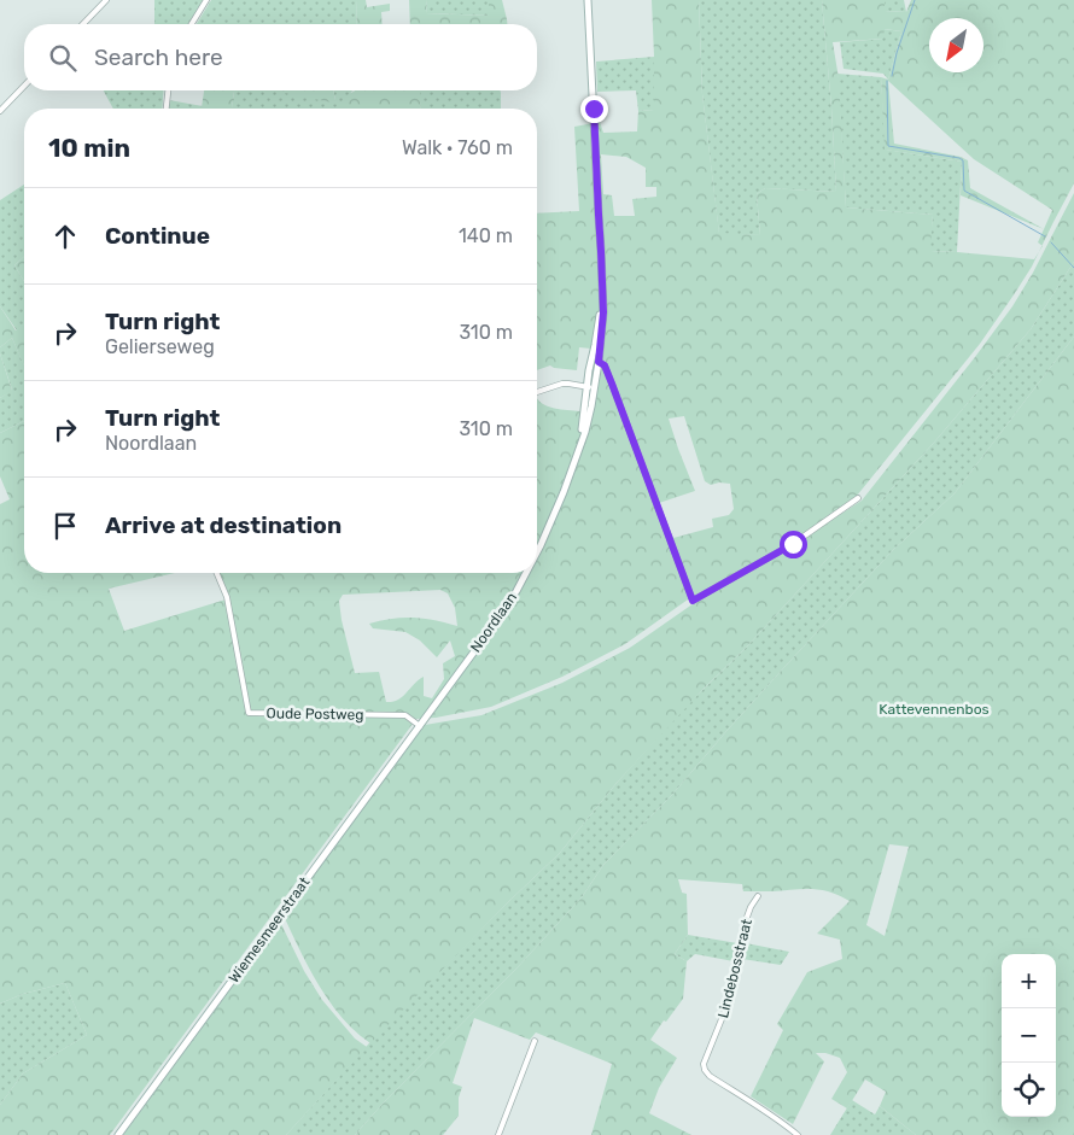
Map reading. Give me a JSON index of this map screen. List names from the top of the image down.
{
  "streets": {
    "main road": ["Noordlaan", "Wiemesmeerstraat"],
    "street": ["Oude Postweg", "Lindebosstraat"]
  },
  "crossings": [
    ["Noordlaan", "Oude Postweg"],
    ["Noordlaan", "Wiemesmeerstraat"],
    ["Oude Postweg", "Wiemesmeerstraat"]
  ],
  "parks": ["Kattevennenbos"],
  "north": "bottom left",
  "page": {
    "search": "Search here",
    "heading": ["10 min", "Walk · 760 m"],
    "list": [
      ["Continue", "140 m"],
      ["Turn right", "Gelierseweg", "310 m"],
      ["Turn right", "Noordlaan", "310 m"],
      "Arrive at destination"
    ],
    "map_buttons": ["+", "−"]
  }
}
